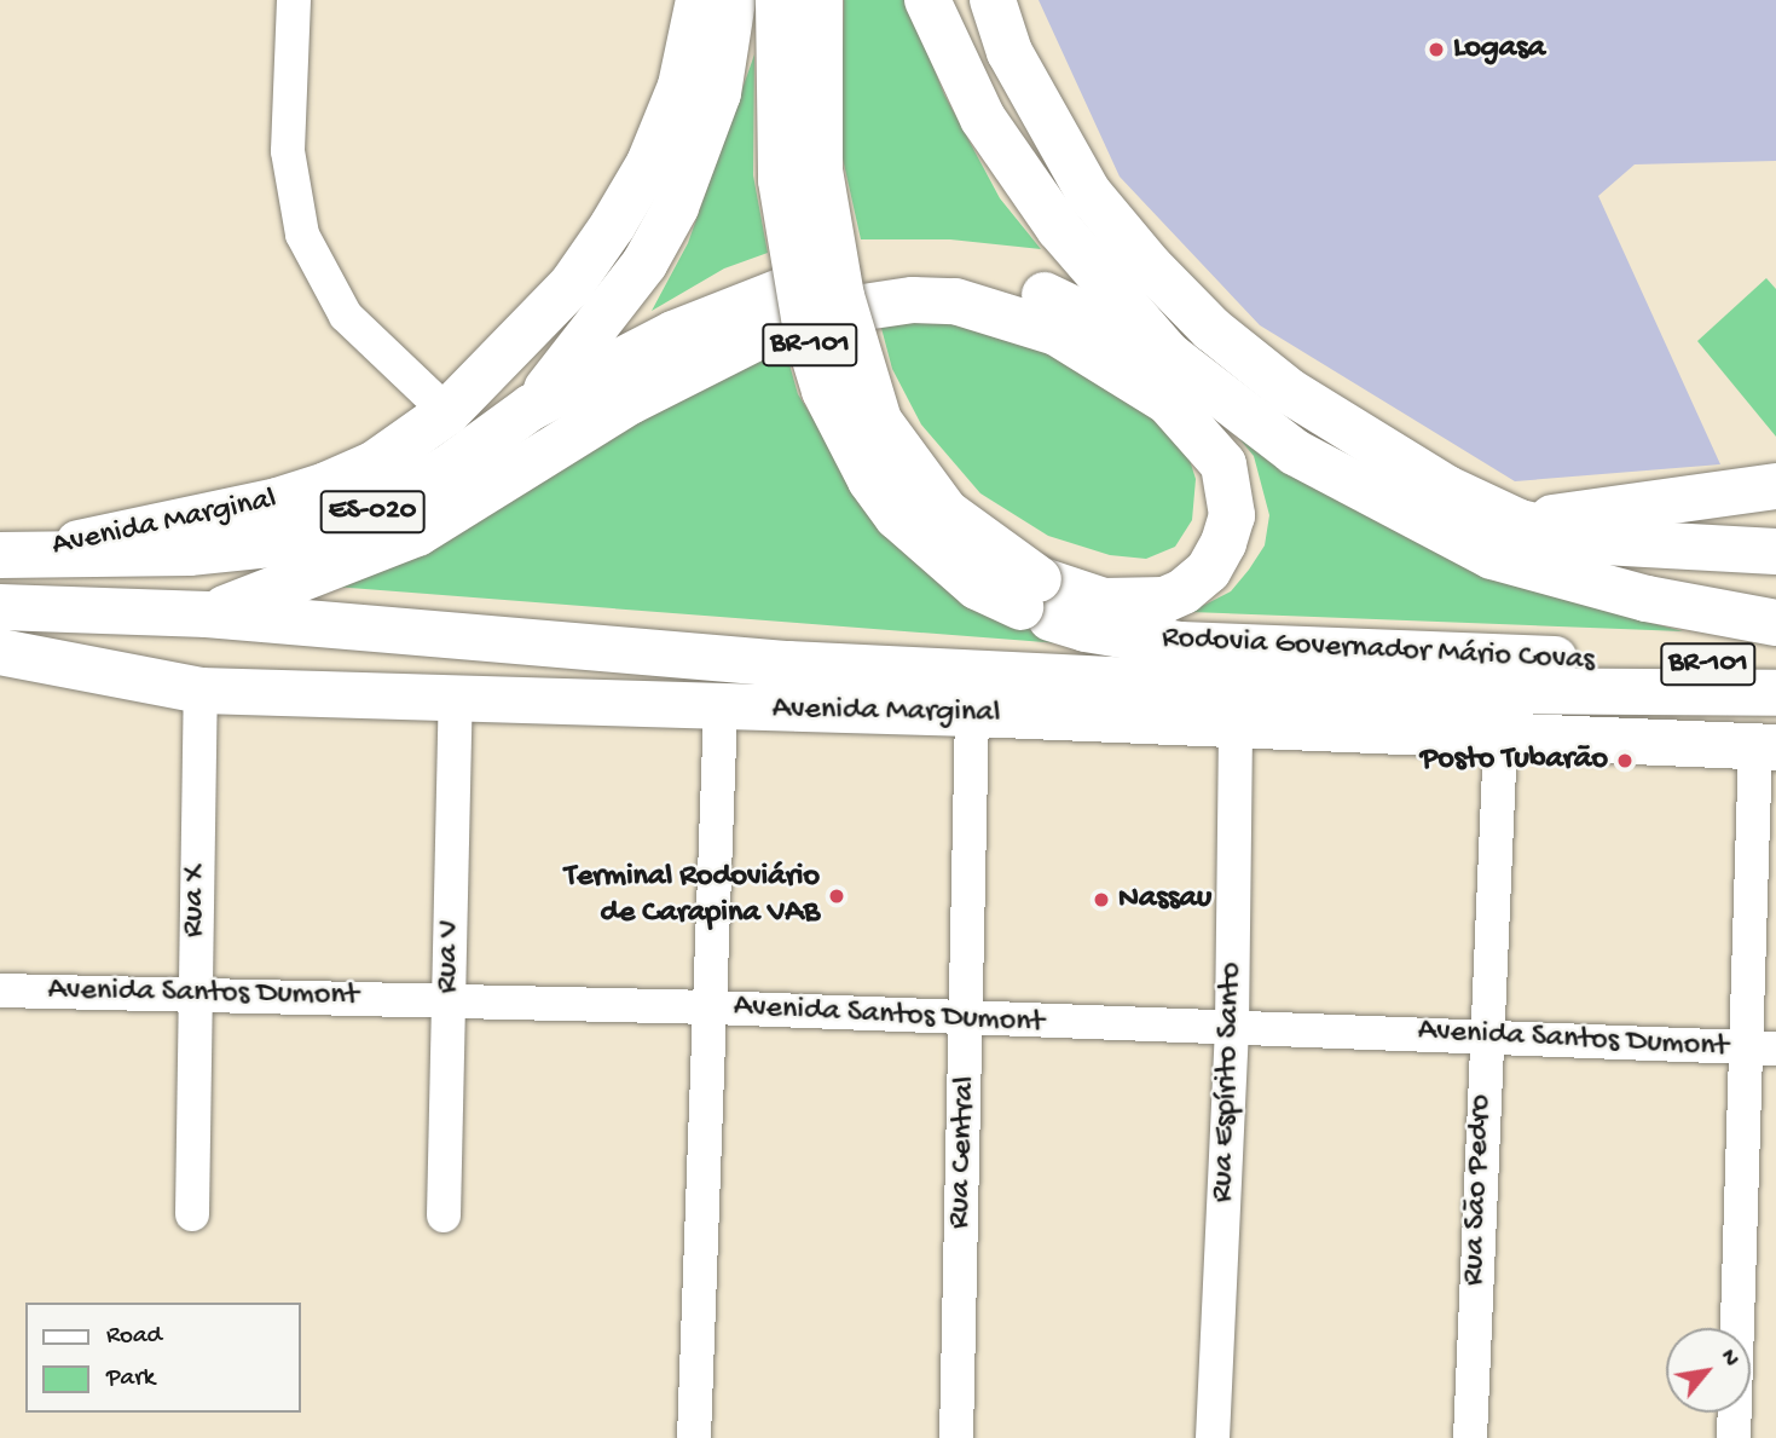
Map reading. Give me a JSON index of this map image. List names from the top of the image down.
{
  "streets": {
    "main road": [
      "BR-101",
      "ES-020",
      "Avenida Marginal",
      "Rodovia Governador Mário Covas"
    ],
    "street": [
      "Rua X",
      "Rua V",
      "Avenida Santos Dumont",
      "Rua Espírito Santo",
      "Rua Central",
      "Rua São Pedro"
    ]
  },
  "crossings": [
    ["ES-020", "Avenida Marginal"],
    ["Avenida Marginal", "Rua X"],
    ["Avenida Marginal", "Rua V"],
    ["Avenida Marginal", "Rua Espírito Santo"],
    ["Avenida Marginal", "Rua Central"],
    ["Avenida Marginal", "Rua São Pedro"],
    ["Rua X", "Avenida Santos Dumont"],
    ["Rua V", "Avenida Santos Dumont"],
    ["Avenida Santos Dumont", "Rua Espírito Santo"],
    ["Avenida Santos Dumont", "Rua Central"],
    ["Avenida Santos Dumont", "Rua São Pedro"]
  ],
  "places": [
    "Logasa",
    "Posto Tubarão",
    "Terminal Rodoviário de Carapina VAB",
    "Nassau"
  ],
  "legend": ["Road", "Park"],
  "north": "top right"
}
